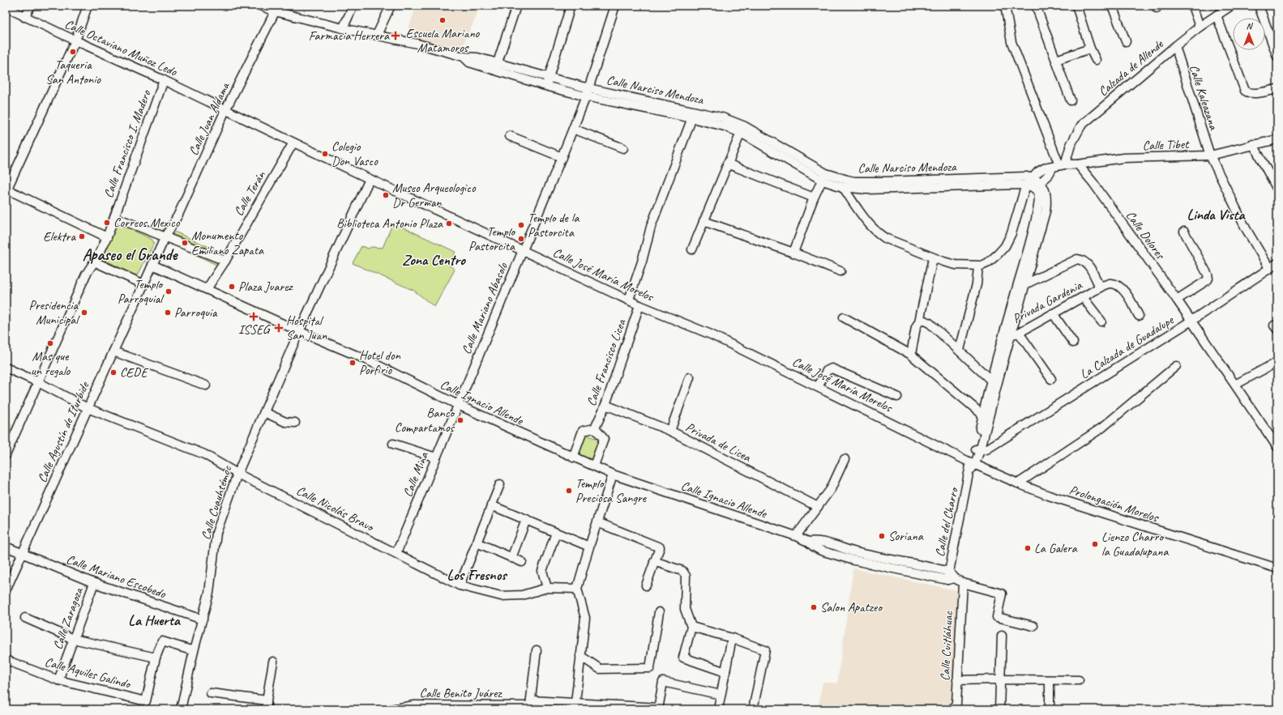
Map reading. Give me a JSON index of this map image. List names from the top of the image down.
{
  "streets": {
    "street": [
      "Calle Octaviano Muñoz Ledo",
      "Calzada de Allende",
      "Calle Narciso Mendoza",
      "Calle Kaleazana",
      "Calle Juan Aldama",
      "Calle Francisco I. Madero",
      "Calle Tibet",
      "Calle Terán",
      "Calle Dolores",
      "Calle José María Morelos",
      "Privada Gardenia",
      "Calle Mariano Abasolo",
      "La Calzada de Guadalupe",
      "Calle Francisco Licea",
      "Calle Ignacio Allende",
      "Calle Agustín de Iturbide",
      "Privada de Licea",
      "Calle Mina",
      "Calle Cuauhtémoc",
      "Prolongación Morelos",
      "Calle Nicolás Bravo",
      "Calle del Charro",
      "Calle Mariano Escobedo",
      "Calle Zaragoza",
      "Calle Cuitláhuac",
      "Calle Aquiles Galindo",
      "Calle Benito Juárez"
    ]
  },
  "crossings": [
    ["Calle Octaviano Muñoz Ledo", "Calle Juan Aldama"],
    ["Calle Octaviano Muñoz Ledo", "Calle Francisco I. Madero"],
    ["Calle Octaviano Muñoz Ledo", "Calle José María Morelos"],
    ["Calzada de Allende", "Calle Kaleazana"],
    ["Calzada de Allende", "Calle Tibet"],
    ["Calle Narciso Mendoza", "Calle Juan Aldama"],
    ["Calle Narciso Mendoza", "Calle Tibet"],
    ["Calle Narciso Mendoza", "Calle Mariano Abasolo"],
    ["Calle Kaleazana", "Calle Tibet"],
    ["Calle Kaleazana", "La Calzada de Guadalupe"],
    ["Calle Juan Aldama", "Calle José María Morelos"],
    ["Calle Juan Aldama", "Calle Ignacio Allende"],
    ["Calle Juan Aldama", "Calle Agustín de Iturbide"],
    ["Calle Francisco I. Madero", "Calle Nicolás Bravo"],
    ["Calle Tibet", "Calle Dolores"],
    ["Calle Terán", "Calle José María Morelos"],
    ["Calle Terán", "Calle Ignacio Allende"],
    ["Calle Dolores", "La Calzada de Guadalupe"],
    ["Calle José María Morelos", "Calle Mariano Abasolo"],
    ["Calle José María Morelos", "Calle Francisco Licea"],
    ["Calle José María Morelos", "Calle Cuauhtémoc"],
    ["Calle José María Morelos", "Prolongación Morelos"],
    ["Calle José María Morelos", "Calle del Charro"],
    ["Calle Mariano Abasolo", "Calle Ignacio Allende"],
    ["Calle Mariano Abasolo", "Calle Mina"],
    ["Calle Francisco Licea", "Privada de Licea"],
    ["Calle Ignacio Allende", "Calle Agustín de Iturbide"],
    ["Calle Ignacio Allende", "Calle Mina"],
    ["Calle Ignacio Allende", "Calle Cuauhtémoc"],
    ["Calle Ignacio Allende", "Calle del Charro"],
    ["Calle Ignacio Allende", "Calle Cuitláhuac"],
    ["Calle Agustín de Iturbide", "Calle Nicolás Bravo"],
    ["Calle Agustín de Iturbide", "Calle Mariano Escobedo"],
    ["Calle Mina", "Calle Nicolás Bravo"],
    ["Calle Cuauhtémoc", "Calle Nicolás Bravo"],
    ["Calle Cuauhtémoc", "Calle Mariano Escobedo"],
    ["Prolongación Morelos", "Calle del Charro"],
    ["Calle Mariano Escobedo", "Calle Zaragoza"],
    ["Calle Zaragoza", "Calle Aquiles Galindo"]
  ],
  "districts": [
    "Linda Vista",
    "Apaseo el Grande",
    "Zona Centro",
    "Los Fresnos",
    "La Huerta"
  ],
  "places": {
    "other": [
      "Escuela Mariano Matamoros",
      "Taqueria San Antonio",
      "Colegio Don Vasco",
      "Museo Arqueologico Dr German",
      "Correos Mexico",
      "Biblioteca Antonio Plaza",
      "Templo de la Pastorcita",
      "Elektra",
      "Templo Pastorcita",
      "Monumento Emiliano Zapata",
      "Plaza Juarez",
      "Templo Parroquial",
      "Presidencia Municipal",
      "Parroquia",
      "Mas que un regalo",
      "Hotel don Porfirio",
      "CEDE",
      "Banco Compartamos",
      "Templo Preciosa Sangre",
      "Soriana",
      "Lienzo Charro la Guadalupana",
      "La Galera",
      "Salon Apatzeo"
    ],
    "health": ["Farmacia Herrera", "ISSEG", "Hospital San Juan"]
  },
  "north": "top"
}
